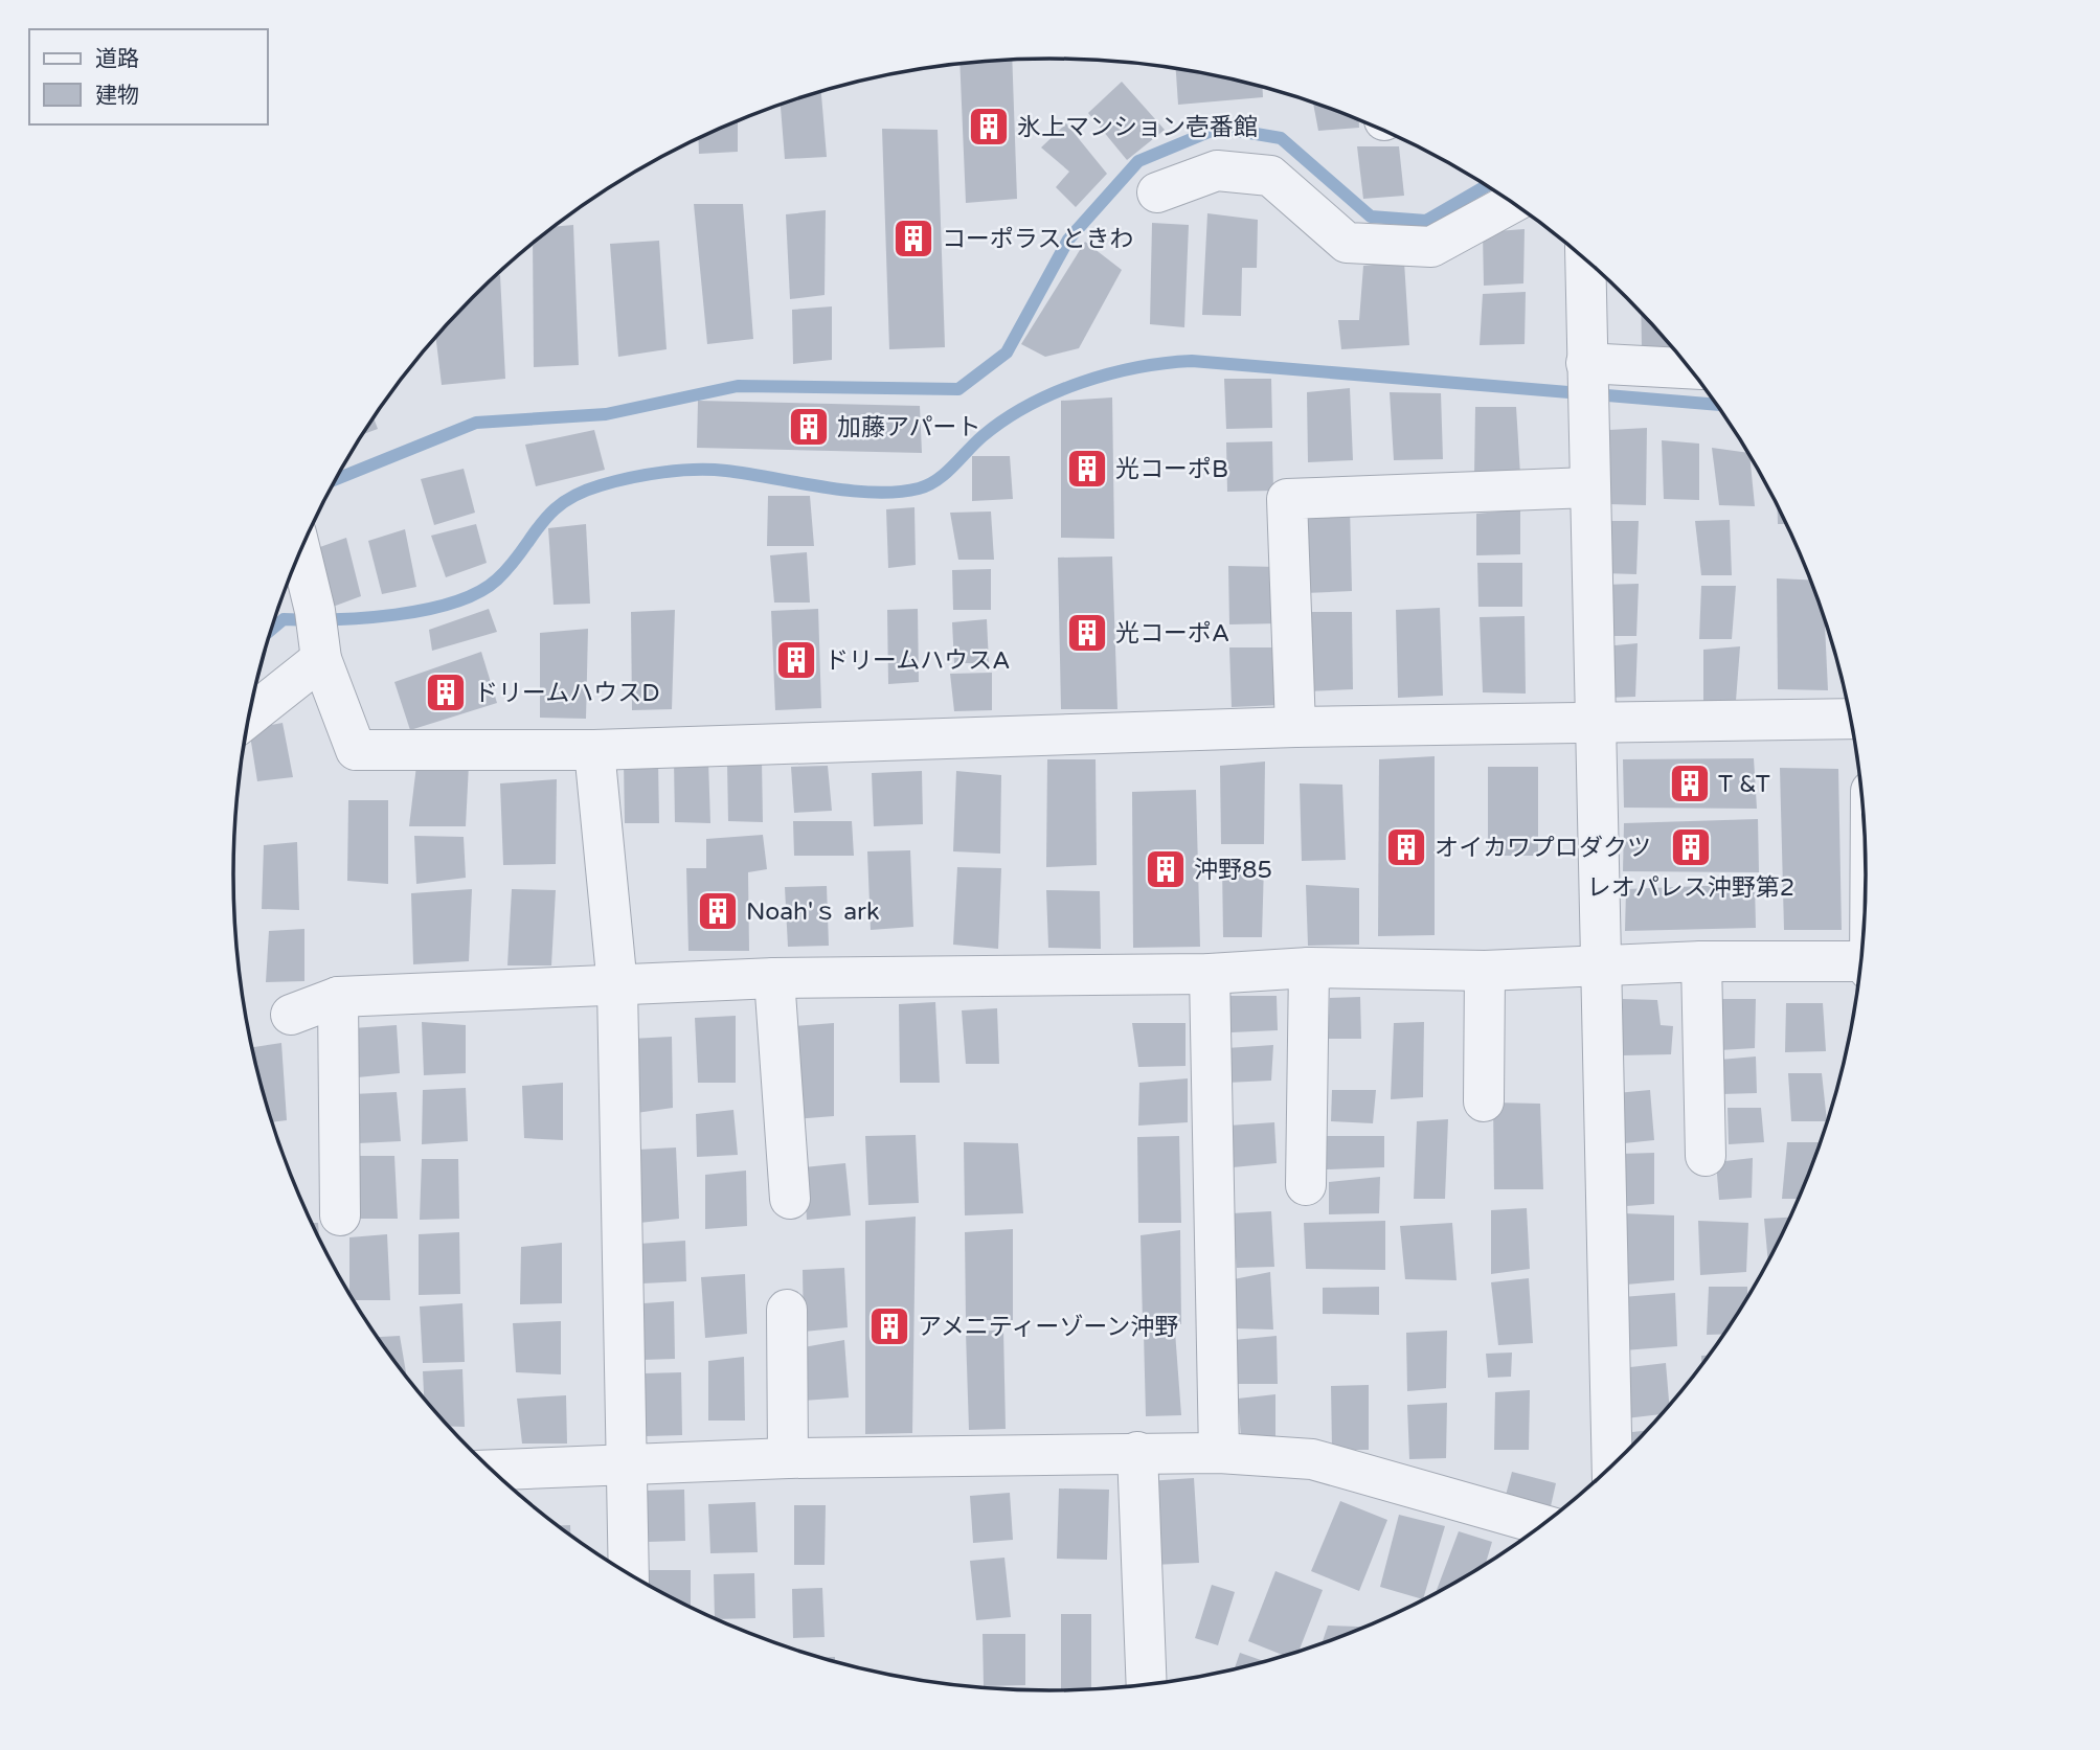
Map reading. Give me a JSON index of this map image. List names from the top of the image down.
{
  "places": {
    "building": [
      "氷上マンション壱番館",
      "コーポラスときわ",
      "加藤アパート",
      "光コーポB",
      "光コーポA",
      "ドリームハウスA",
      "ドリームハウスD",
      "T &T",
      "オイカワプロダクツ",
      "レオパレス沖野第2",
      "沖野85",
      "Noah′ｓ ark",
      "アメニティーゾーン沖野"
    ]
  },
  "legend": ["道路", "建物"]
}
